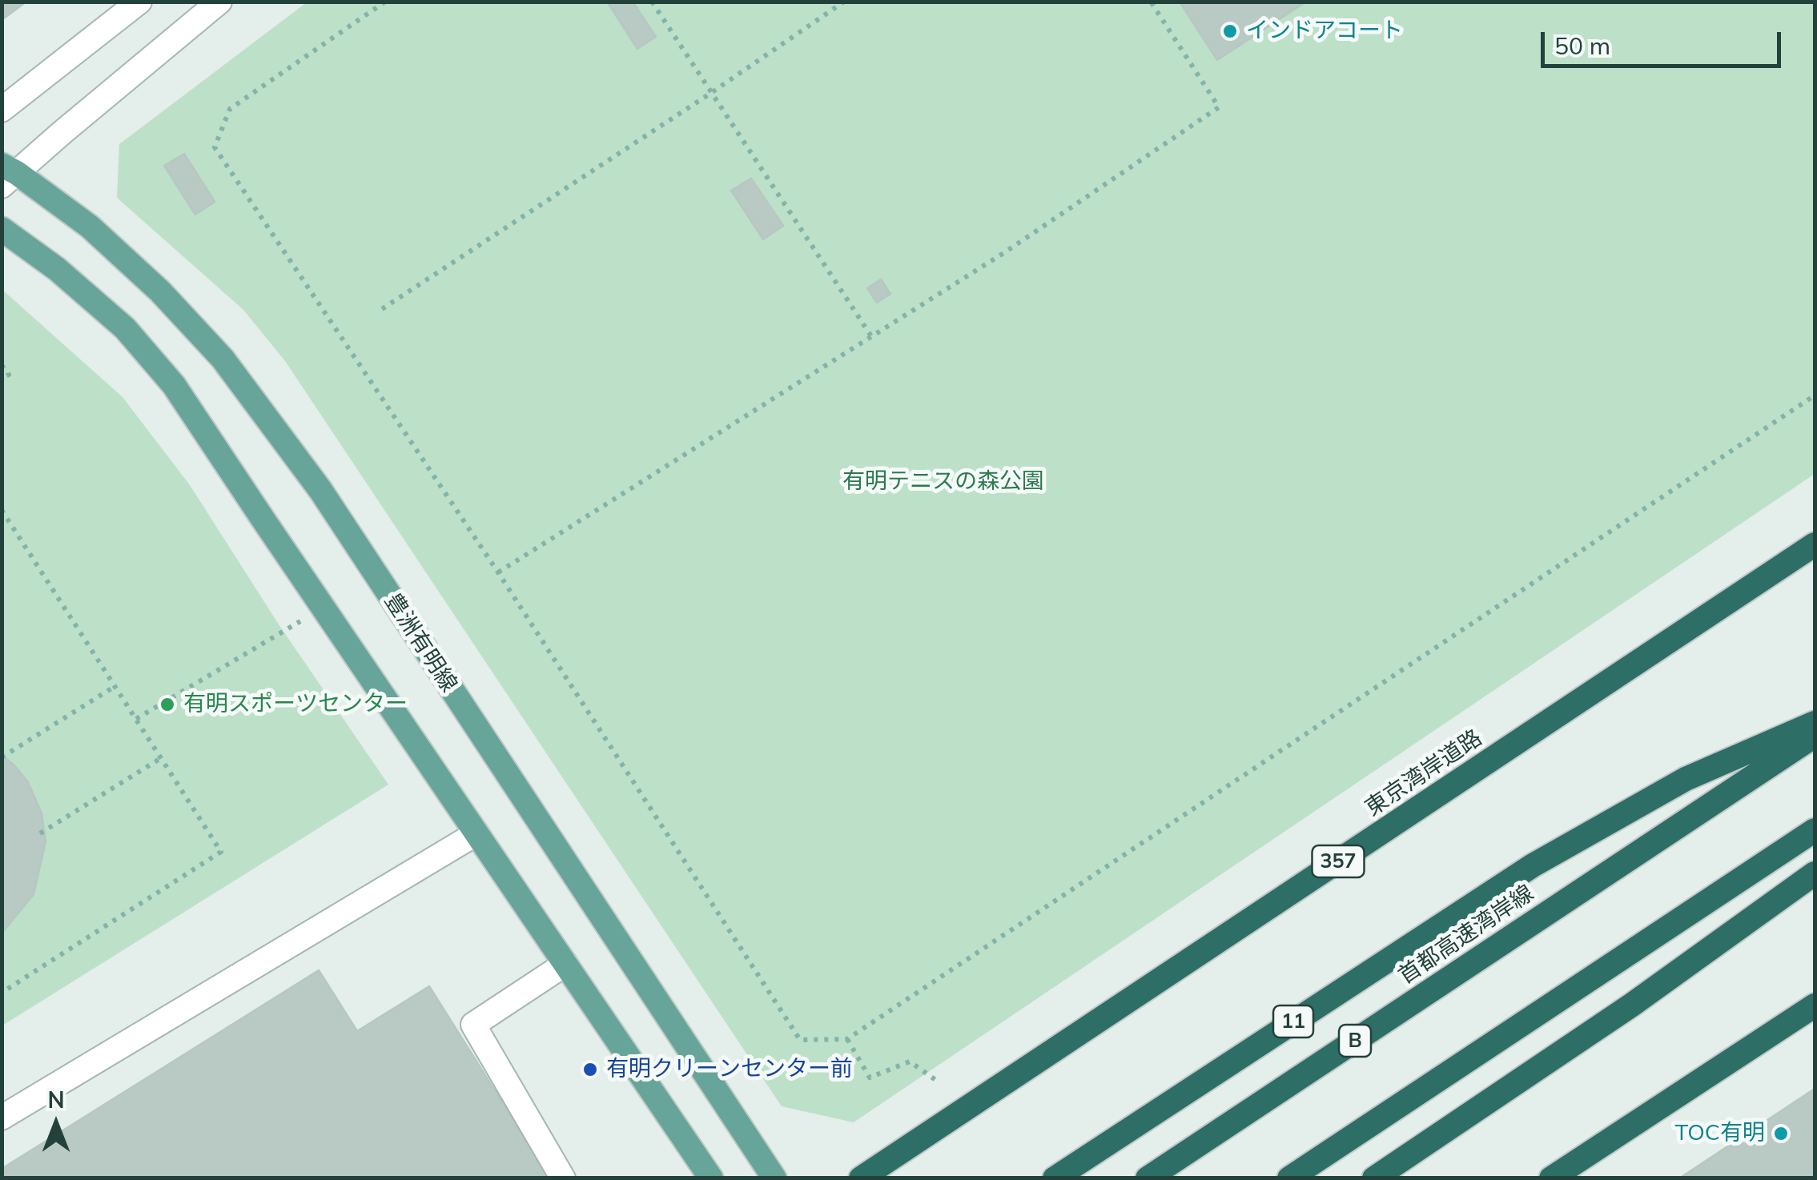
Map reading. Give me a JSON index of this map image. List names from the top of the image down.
{
  "streets": {
    "highway": [
      "東京湾岸道路",
      "357",
      "首都高速湾岸線",
      "11",
      "B"
    ],
    "main road": ["豊洲有明線"]
  },
  "parks": ["有明テニスの森公園"],
  "places": [
    "インドアコート",
    "有明スポーツセンター",
    "有明クリーンセンター前",
    "TOC有明"
  ],
  "scale_bar": "50 m",
  "north": "top"
}
